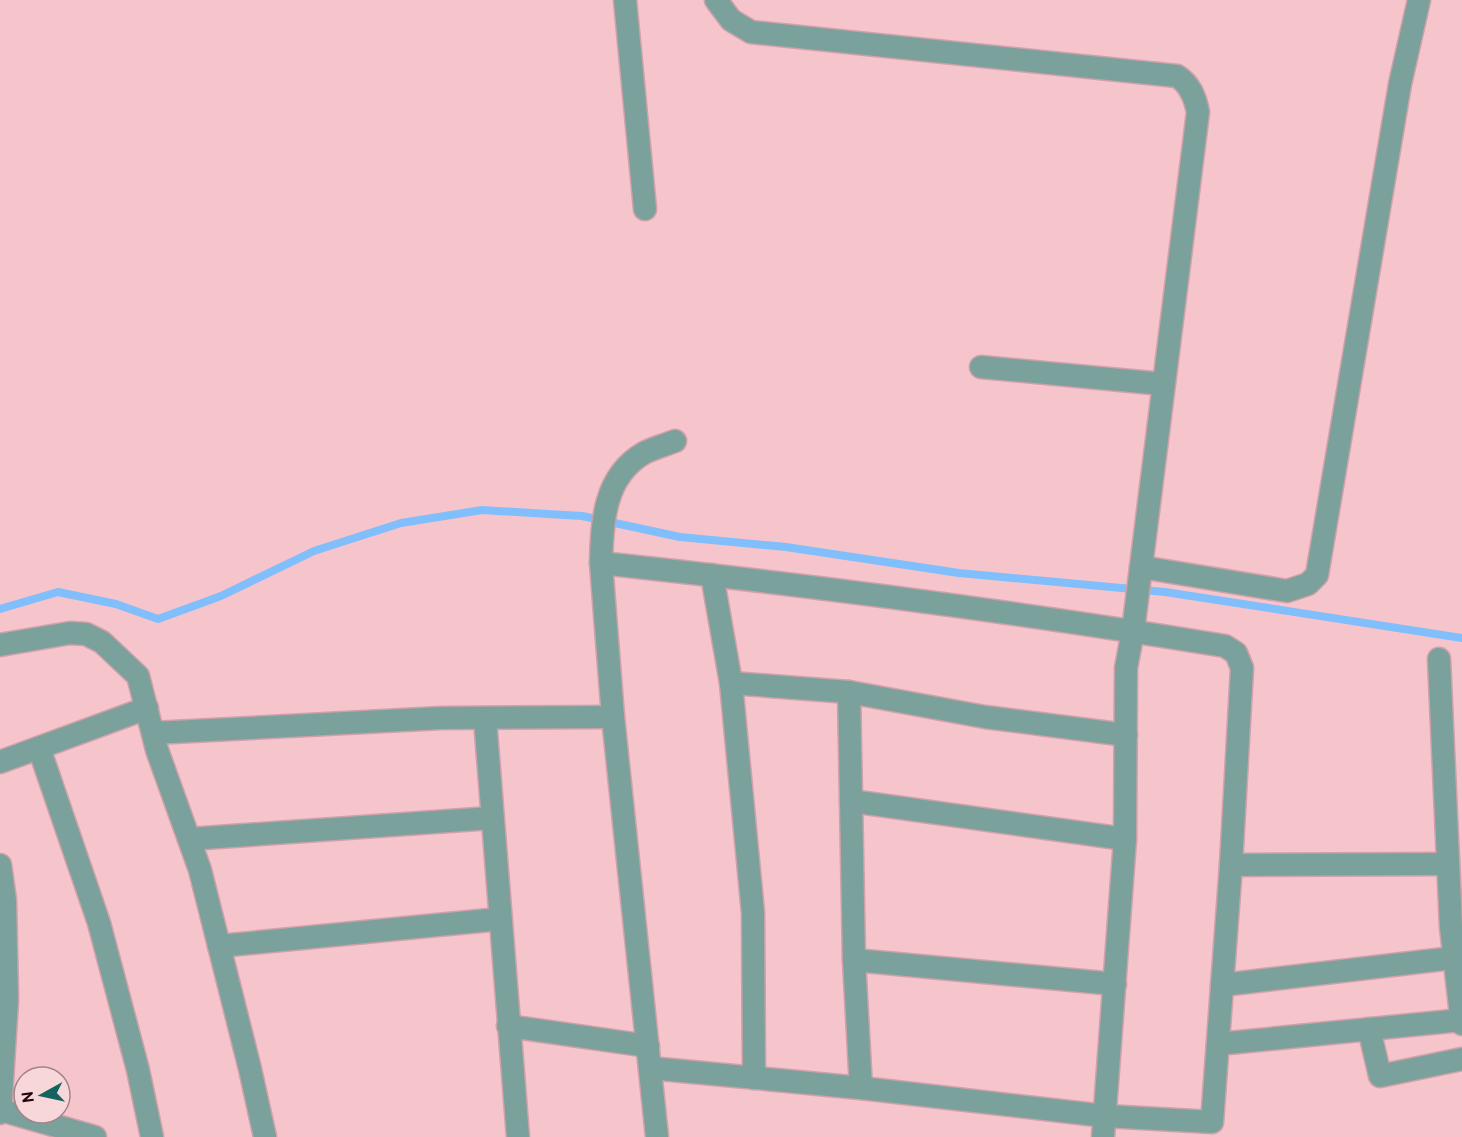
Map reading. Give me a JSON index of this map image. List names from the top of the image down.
{
  "north": "left"
}
